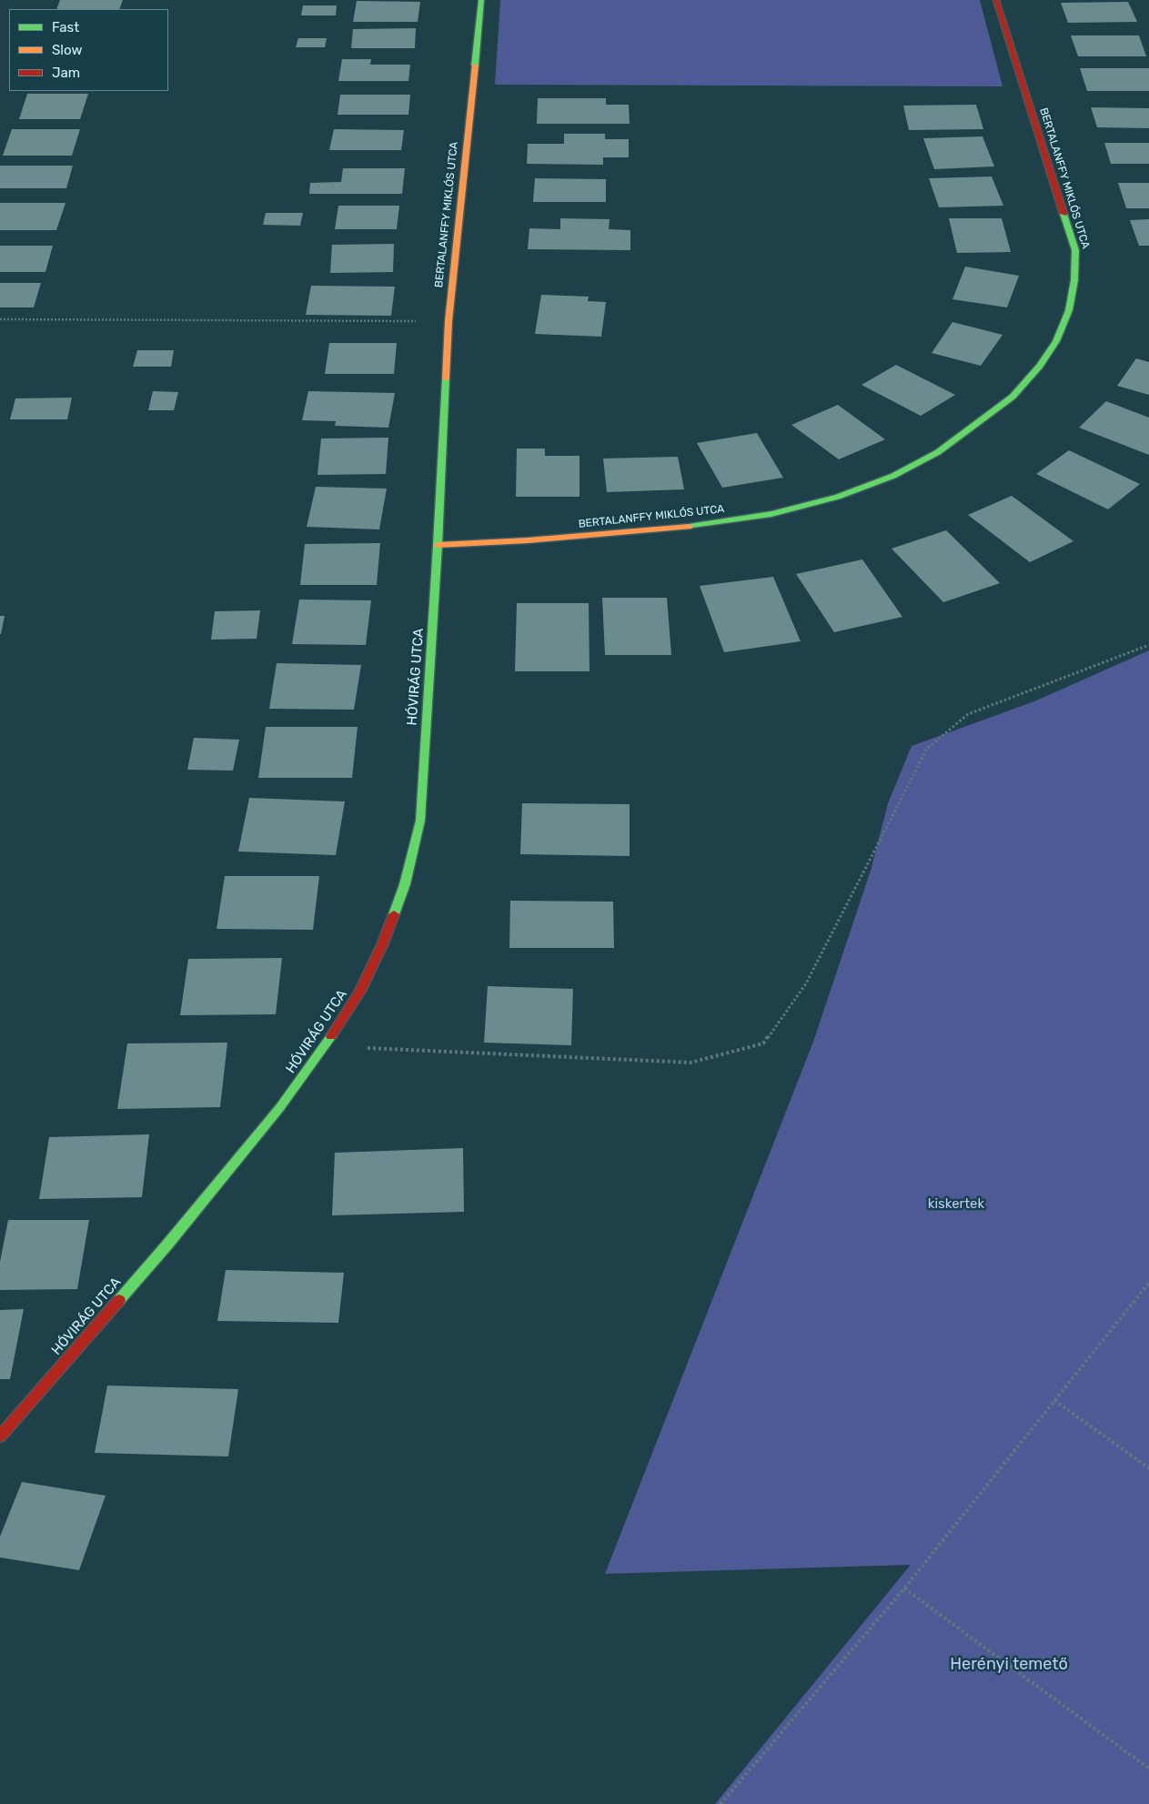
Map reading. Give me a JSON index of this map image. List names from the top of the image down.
{
  "streets": {
    "street": ["BERTALANFFY MIKLÓS UTCA", "HÓVIRÁG UTCA"]
  },
  "crossings": [
    ["BERTALANFFY MIKLÓS UTCA", "HÓVIRÁG UTCA"]
  ],
  "parks": ["kiskertek", "Herényi temető"],
  "legend": ["Fast", "Slow", "Jam"]
}
